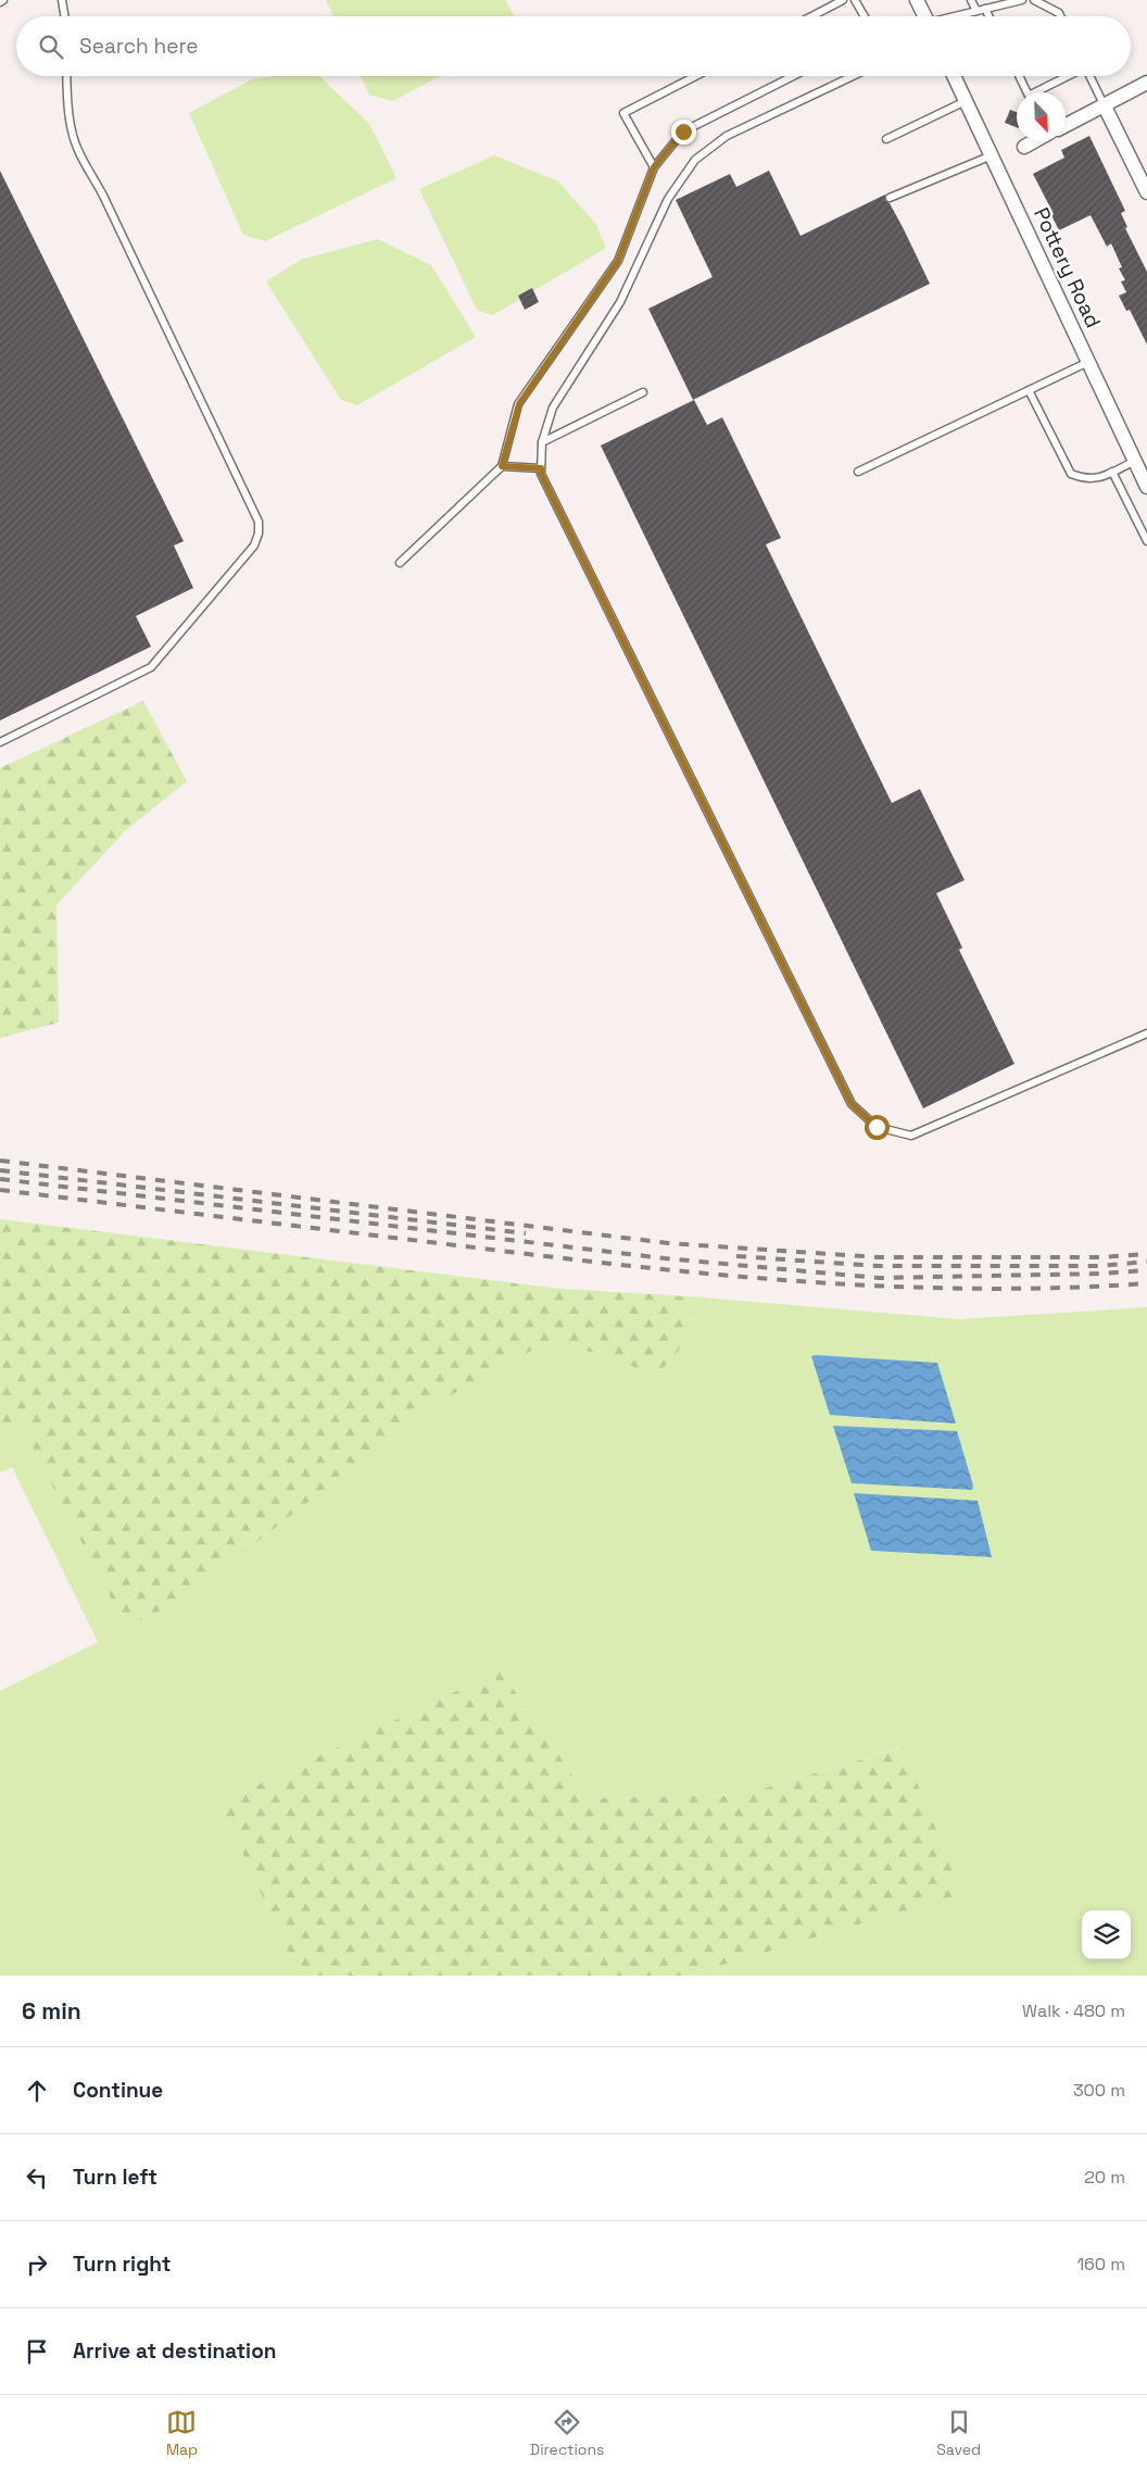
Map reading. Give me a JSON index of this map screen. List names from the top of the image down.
{
  "streets": {
    "street": ["Pottery Road"]
  },
  "north": "bottom right",
  "page": {
    "search": "Search here",
    "heading": ["6 min", "Walk · 480 m"],
    "list": [
      ["Continue", "300 m"],
      ["Turn left", "20 m"],
      ["Turn right", "160 m"],
      "Arrive at destination"
    ],
    "nav": ["Map", "Directions", "Saved"]
  }
}
